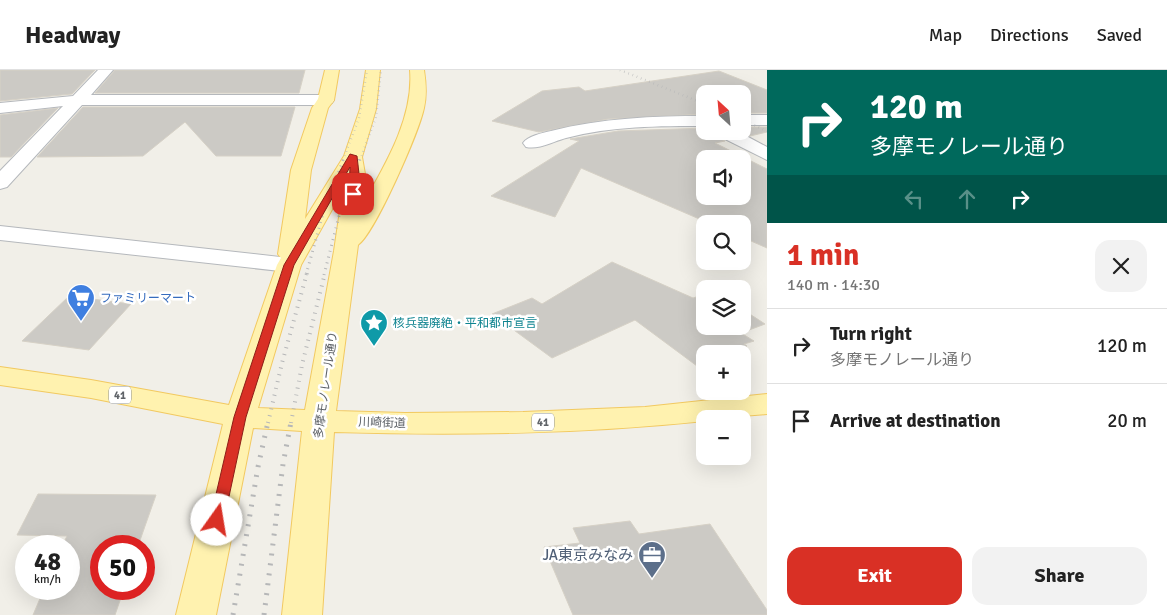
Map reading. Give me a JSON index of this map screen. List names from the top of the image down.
{
  "streets": {
    "main road": ["多摩モノレール通り", "41", "川崎街道"]
  },
  "crossings": [
    ["多摩モノレール通り", "川崎街道"]
  ],
  "places": {
    "supermarket": ["ファミリーマート"],
    "place": ["核兵器廃絶・平和都市宣言"],
    "office": ["JA東京みなみ"]
  },
  "north": "top left",
  "page": {
    "header": "Headway",
    "nav": ["Map", "Directions", "Saved"],
    "turn": ["120 m", "多摩モノレール通り"],
    "map_buttons": ["+", "−"],
    "heading": ["1 min", "140 m · 14:30"],
    "list": [
      {
        "name": "Turn right",
        "note": "多摩モノレール通り",
        "value": "120 m"
      },
      {
        "name": "Arrive at destination",
        "value": "20 m"
      }
    ],
    "speed": "48 km/h",
    "limit": "50",
    "buttons": ["Exit", "Share"]
  }
}
